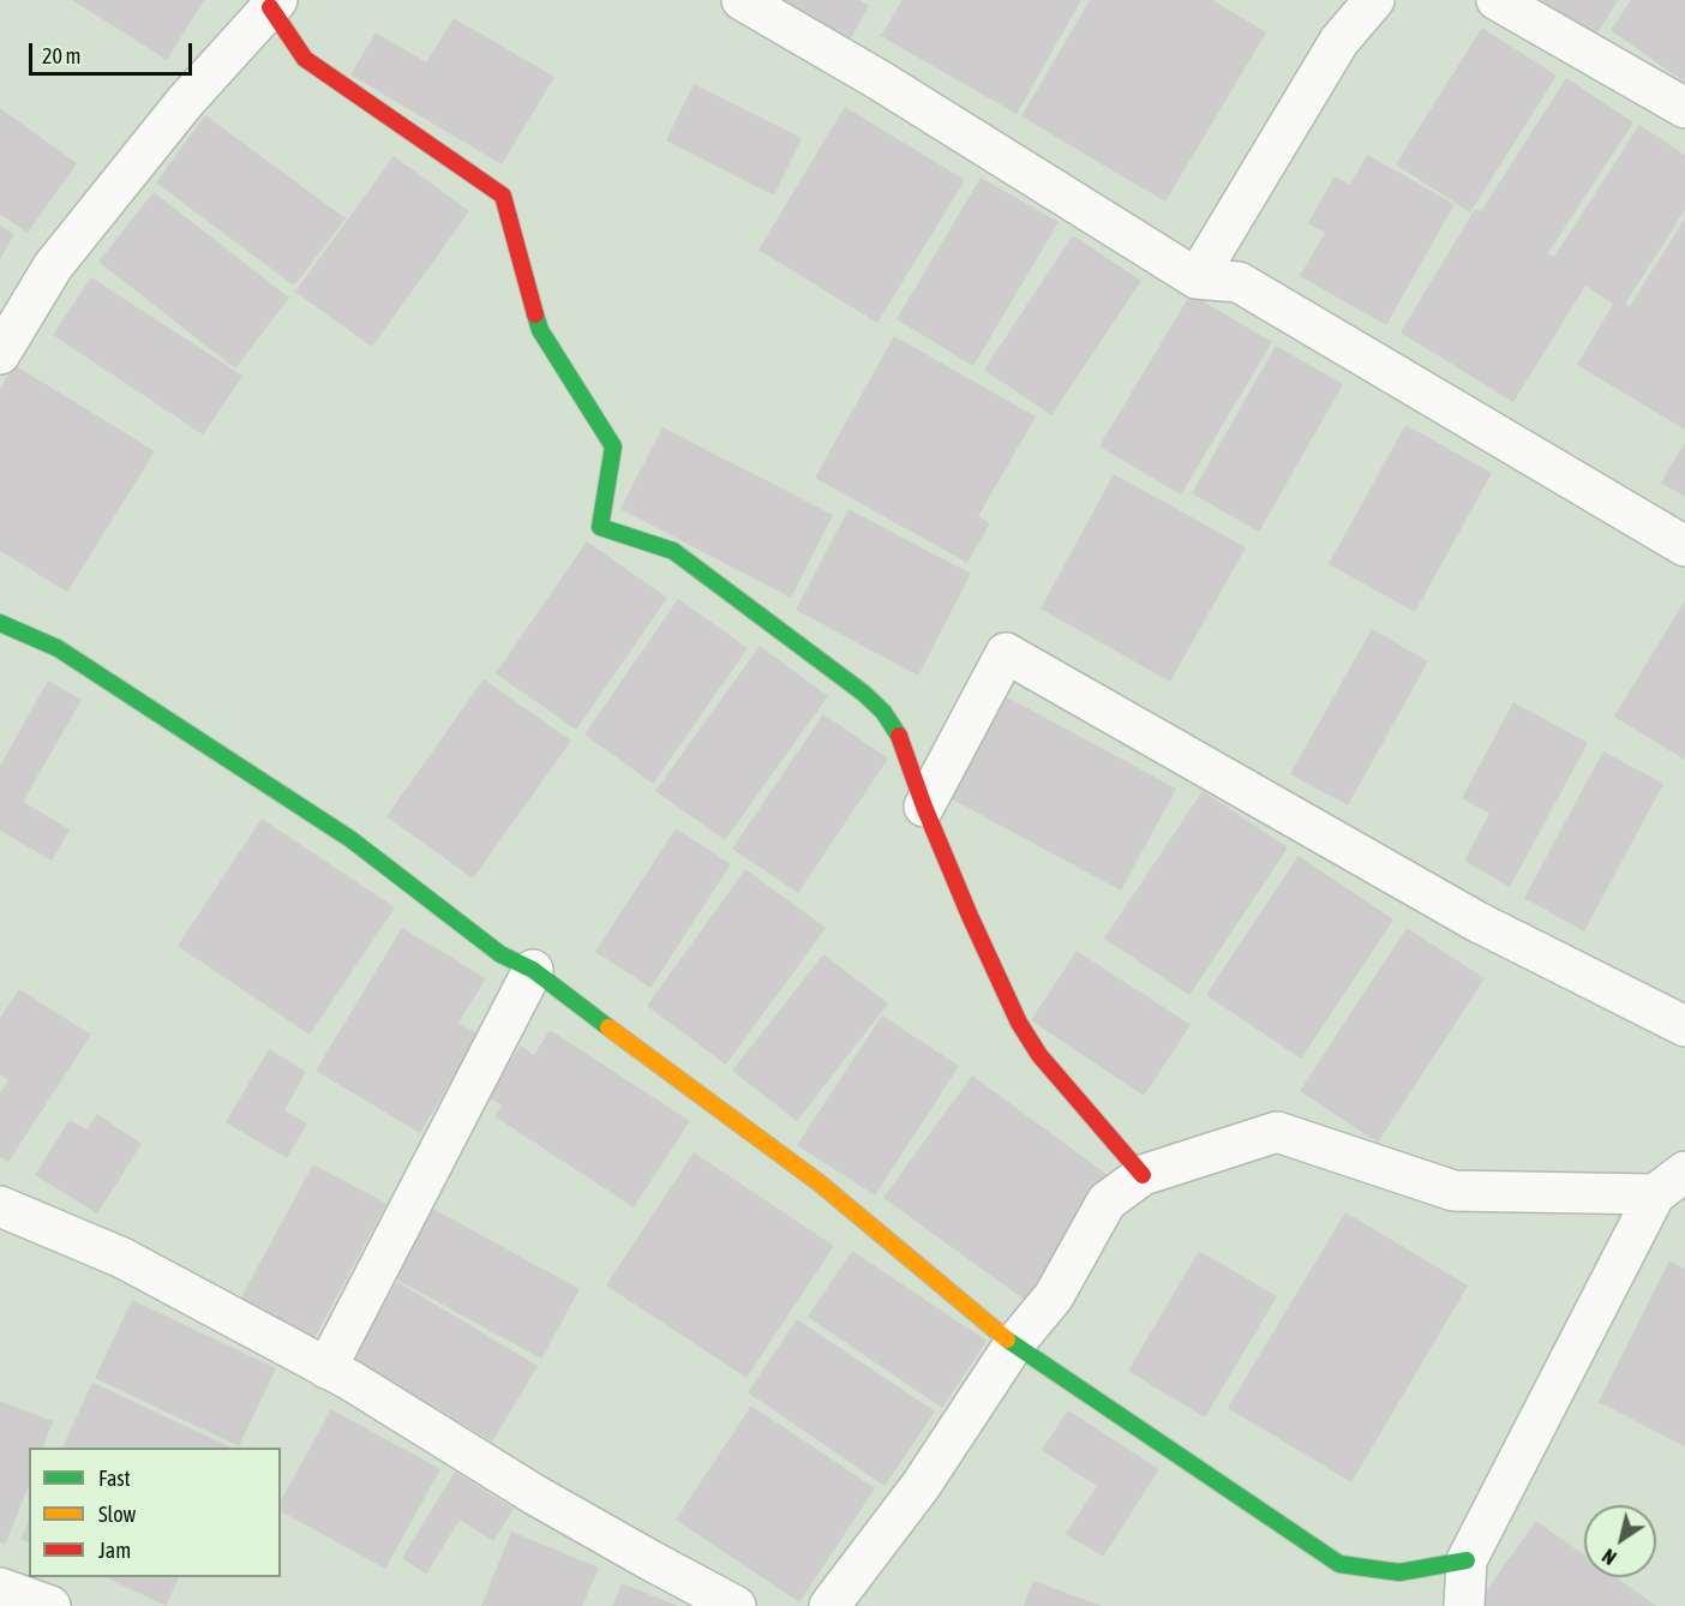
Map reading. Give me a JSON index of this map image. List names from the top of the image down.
{
  "legend": ["Fast", "Slow", "Jam"],
  "scale_bar": "20 m",
  "north": "bottom left"
}
